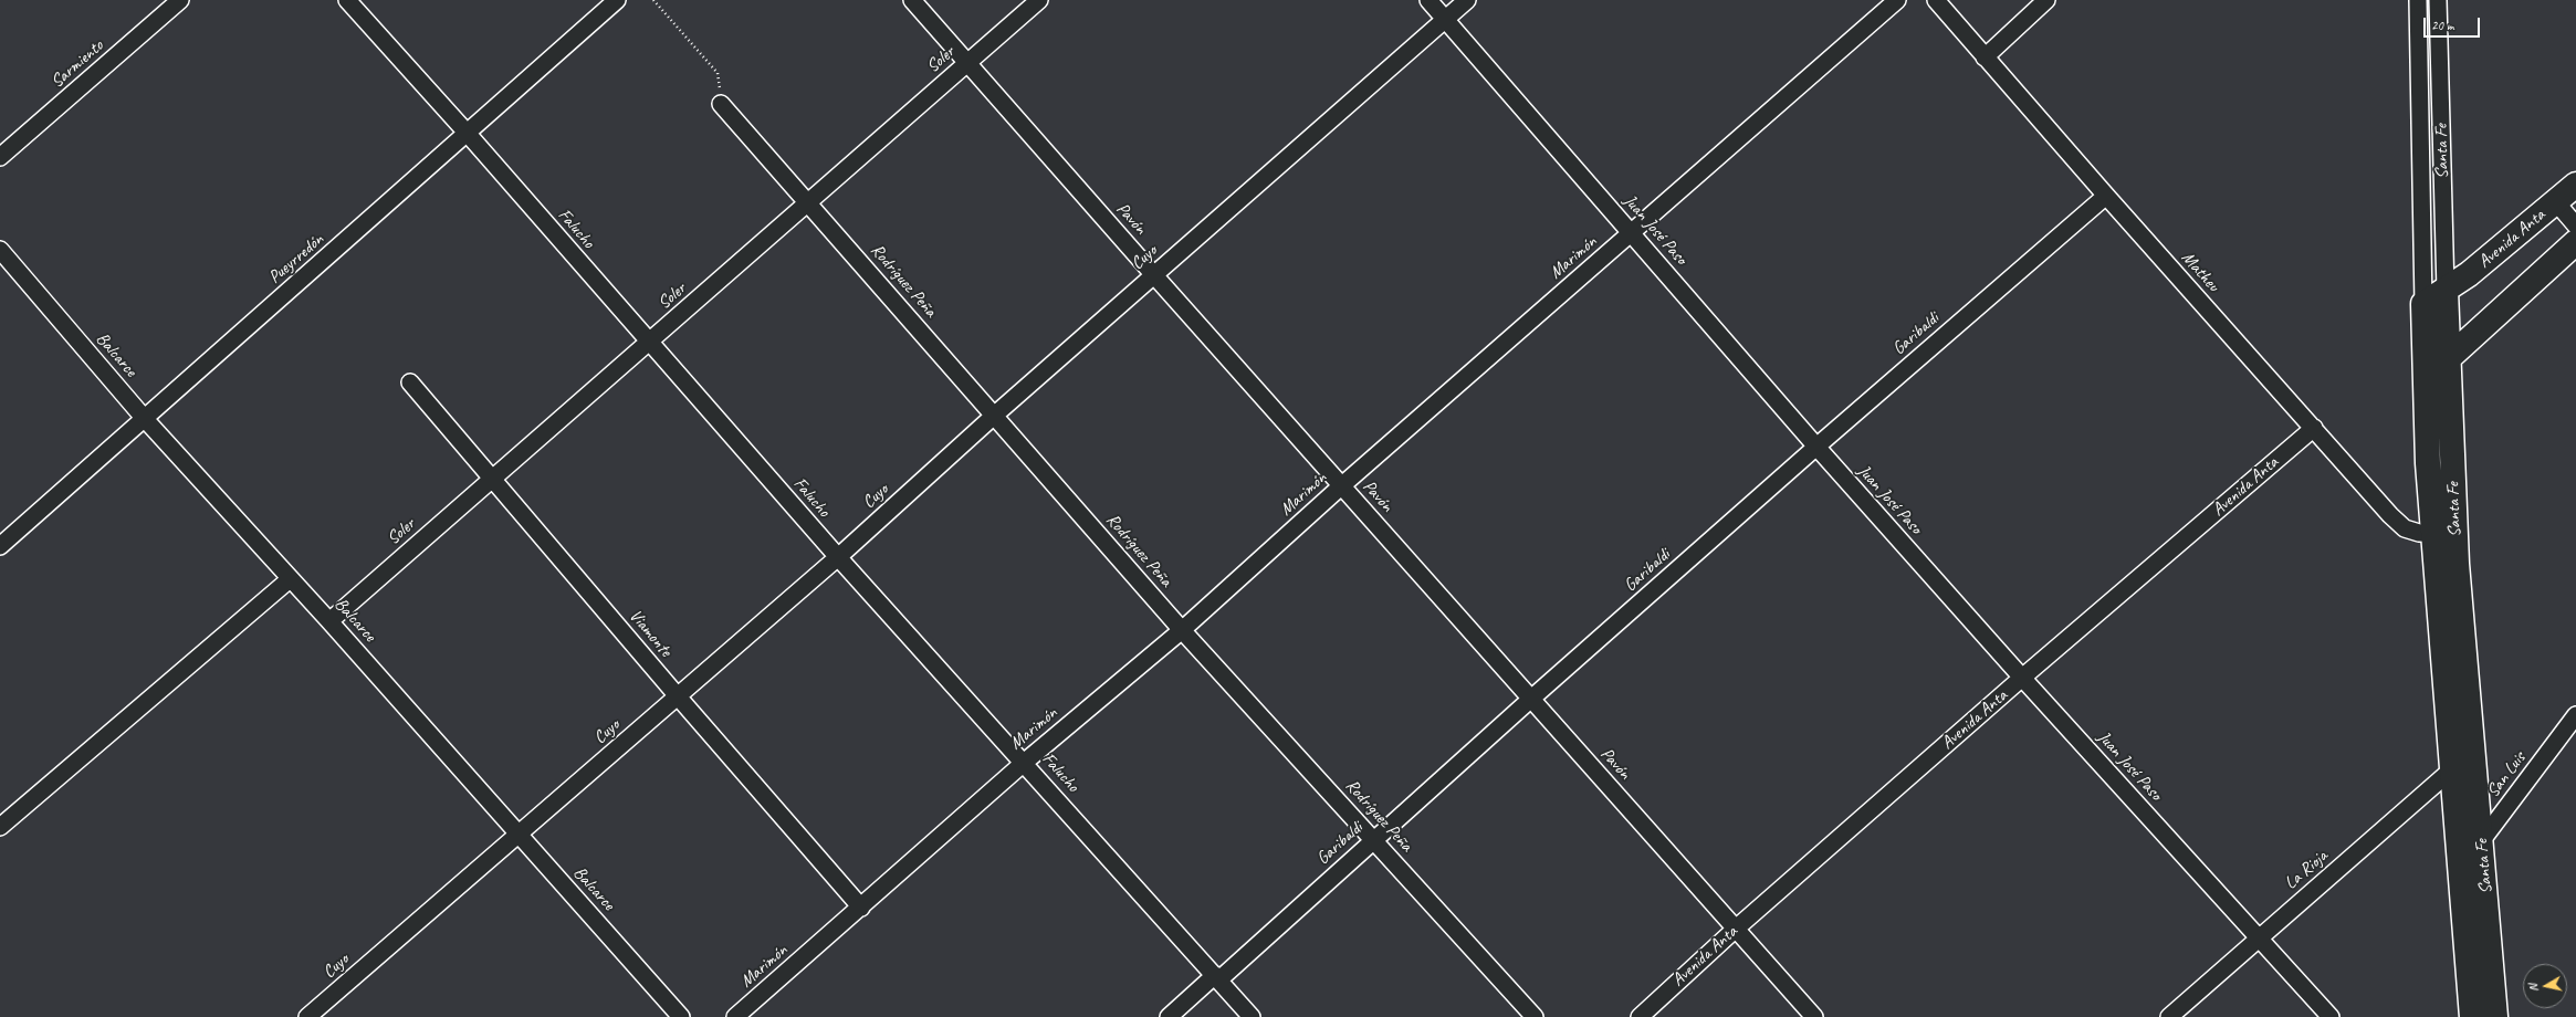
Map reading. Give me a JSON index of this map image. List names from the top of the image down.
{
  "streets": {
    "main road": ["Santa Fe", "Avenida Anta"],
    "street": [
      "Soler",
      "Sarmiento",
      "Pavón",
      "Falucho",
      "Juan José Paso",
      "Cuyo",
      "Marimón",
      "Pueyrredón",
      "Matheu",
      "Rodríguez Peña",
      "Garibaldi",
      "Balcarce",
      "Viamonte",
      "San Luis",
      "La Rioja"
    ]
  },
  "crossings": [
    ["Soler", "Pavón"],
    ["Soler", "Falucho"],
    ["Soler", "Rodríguez Peña"],
    ["Soler", "Balcarce"],
    ["Soler", "Viamonte"],
    ["Santa Fe", "Avenida Anta"],
    ["Santa Fe", "Matheu"],
    ["Santa Fe", "San Luis"],
    ["Santa Fe", "La Rioja"],
    ["Pavón", "Avenida Anta"],
    ["Pavón", "Cuyo"],
    ["Pavón", "Marimón"],
    ["Pavón", "Garibaldi"],
    ["Falucho", "Cuyo"],
    ["Falucho", "Marimón"],
    ["Falucho", "Pueyrredón"],
    ["Falucho", "Garibaldi"],
    ["Juan José Paso", "Avenida Anta"],
    ["Juan José Paso", "Cuyo"],
    ["Juan José Paso", "Marimón"],
    ["Juan José Paso", "Garibaldi"],
    ["Juan José Paso", "La Rioja"],
    ["Avenida Anta", "Matheu"],
    ["Cuyo", "Rodríguez Peña"],
    ["Cuyo", "Balcarce"],
    ["Cuyo", "Viamonte"],
    ["Marimón", "Rodríguez Peña"],
    ["Marimón", "Viamonte"],
    ["Pueyrredón", "Balcarce"],
    ["Matheu", "Garibaldi"],
    ["Rodríguez Peña", "Garibaldi"]
  ],
  "scale_bar": "20 m",
  "north": "left"
}
